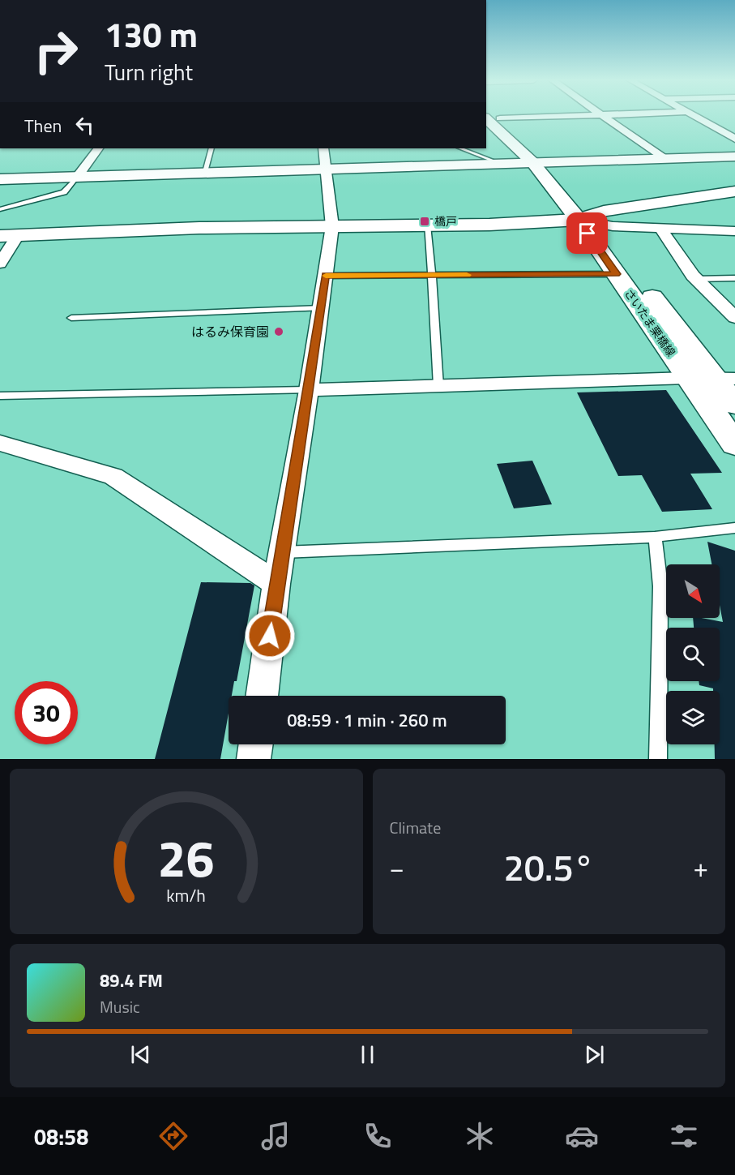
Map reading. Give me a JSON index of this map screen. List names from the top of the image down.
{
  "streets": {
    "street": ["さいたま栗橋線"]
  },
  "places": {
    "transit": ["橋戸"],
    "other": ["はるみ保育園"]
  },
  "north": "bottom right",
  "page": {
    "turn": ["130 m", "Turn right"],
    "then": "Then",
    "limit": "30",
    "trip": "08:59 · 1 min · 260 m",
    "tile": "Climate",
    "heat": ["−", "20.5°", "+"],
    "song": ["89.4 FM", "Music"],
    "tabs": "08:58",
    "gauge": ["26", "km/h"]
  }
}
